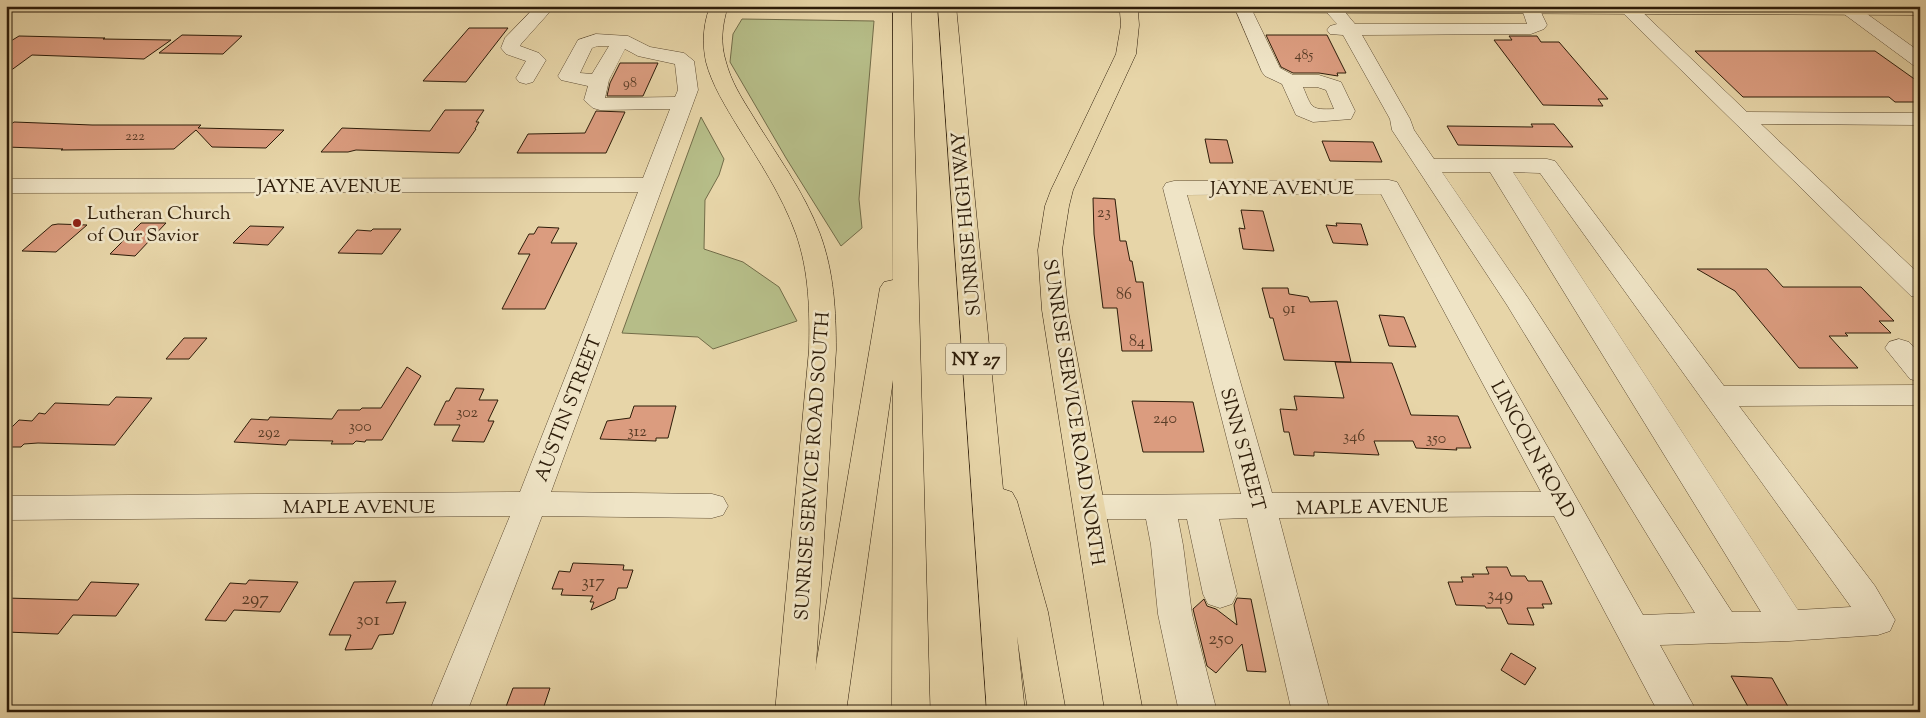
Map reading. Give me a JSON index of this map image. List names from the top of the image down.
{
  "streets": {
    "main road": [
      "SUNRISE HIGHWAY",
      "NY 27",
      "SUNRISE SERVICE ROAD NORTH",
      "SUNRISE SERVICE ROAD SOUTH"
    ],
    "street": [
      "JAYNE AVENUE",
      "AUSTIN STREET",
      "SINN STREET",
      "LINCOLN ROAD",
      "MAPLE AVENUE"
    ]
  },
  "crossings": [
    ["JAYNE AVENUE", "AUSTIN STREET"],
    ["JAYNE AVENUE", "SINN STREET"],
    ["JAYNE AVENUE", "LINCOLN ROAD"],
    ["AUSTIN STREET", "MAPLE AVENUE"],
    ["SUNRISE SERVICE ROAD NORTH", "MAPLE AVENUE"],
    ["SINN STREET", "MAPLE AVENUE"],
    ["LINCOLN ROAD", "MAPLE AVENUE"]
  ],
  "places": ["Lutheran Church of Our Savior"],
  "house_numbers": [
    "485",
    "98",
    "222",
    "23",
    "86",
    "91",
    "84",
    "302",
    "240",
    "300",
    "312",
    "292",
    "346",
    "350",
    "317",
    "349",
    "297",
    "301",
    "250"
  ]
}
